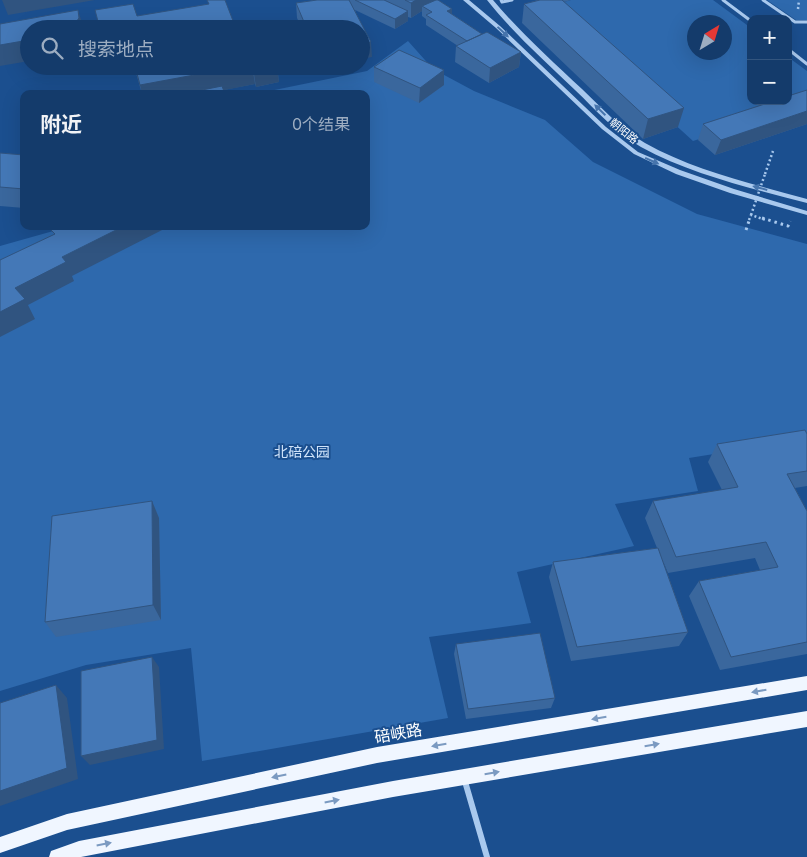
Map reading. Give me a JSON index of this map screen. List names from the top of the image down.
{
  "streets": {
    "main road": ["碚峡路"],
    "street": ["朝阳路"]
  },
  "parks": ["北碚公园"],
  "north": "top right",
  "page": {
    "map_buttons": ["+", "−"],
    "search": "搜索地点",
    "heading": ["附近", "0个结果"]
  }
}
